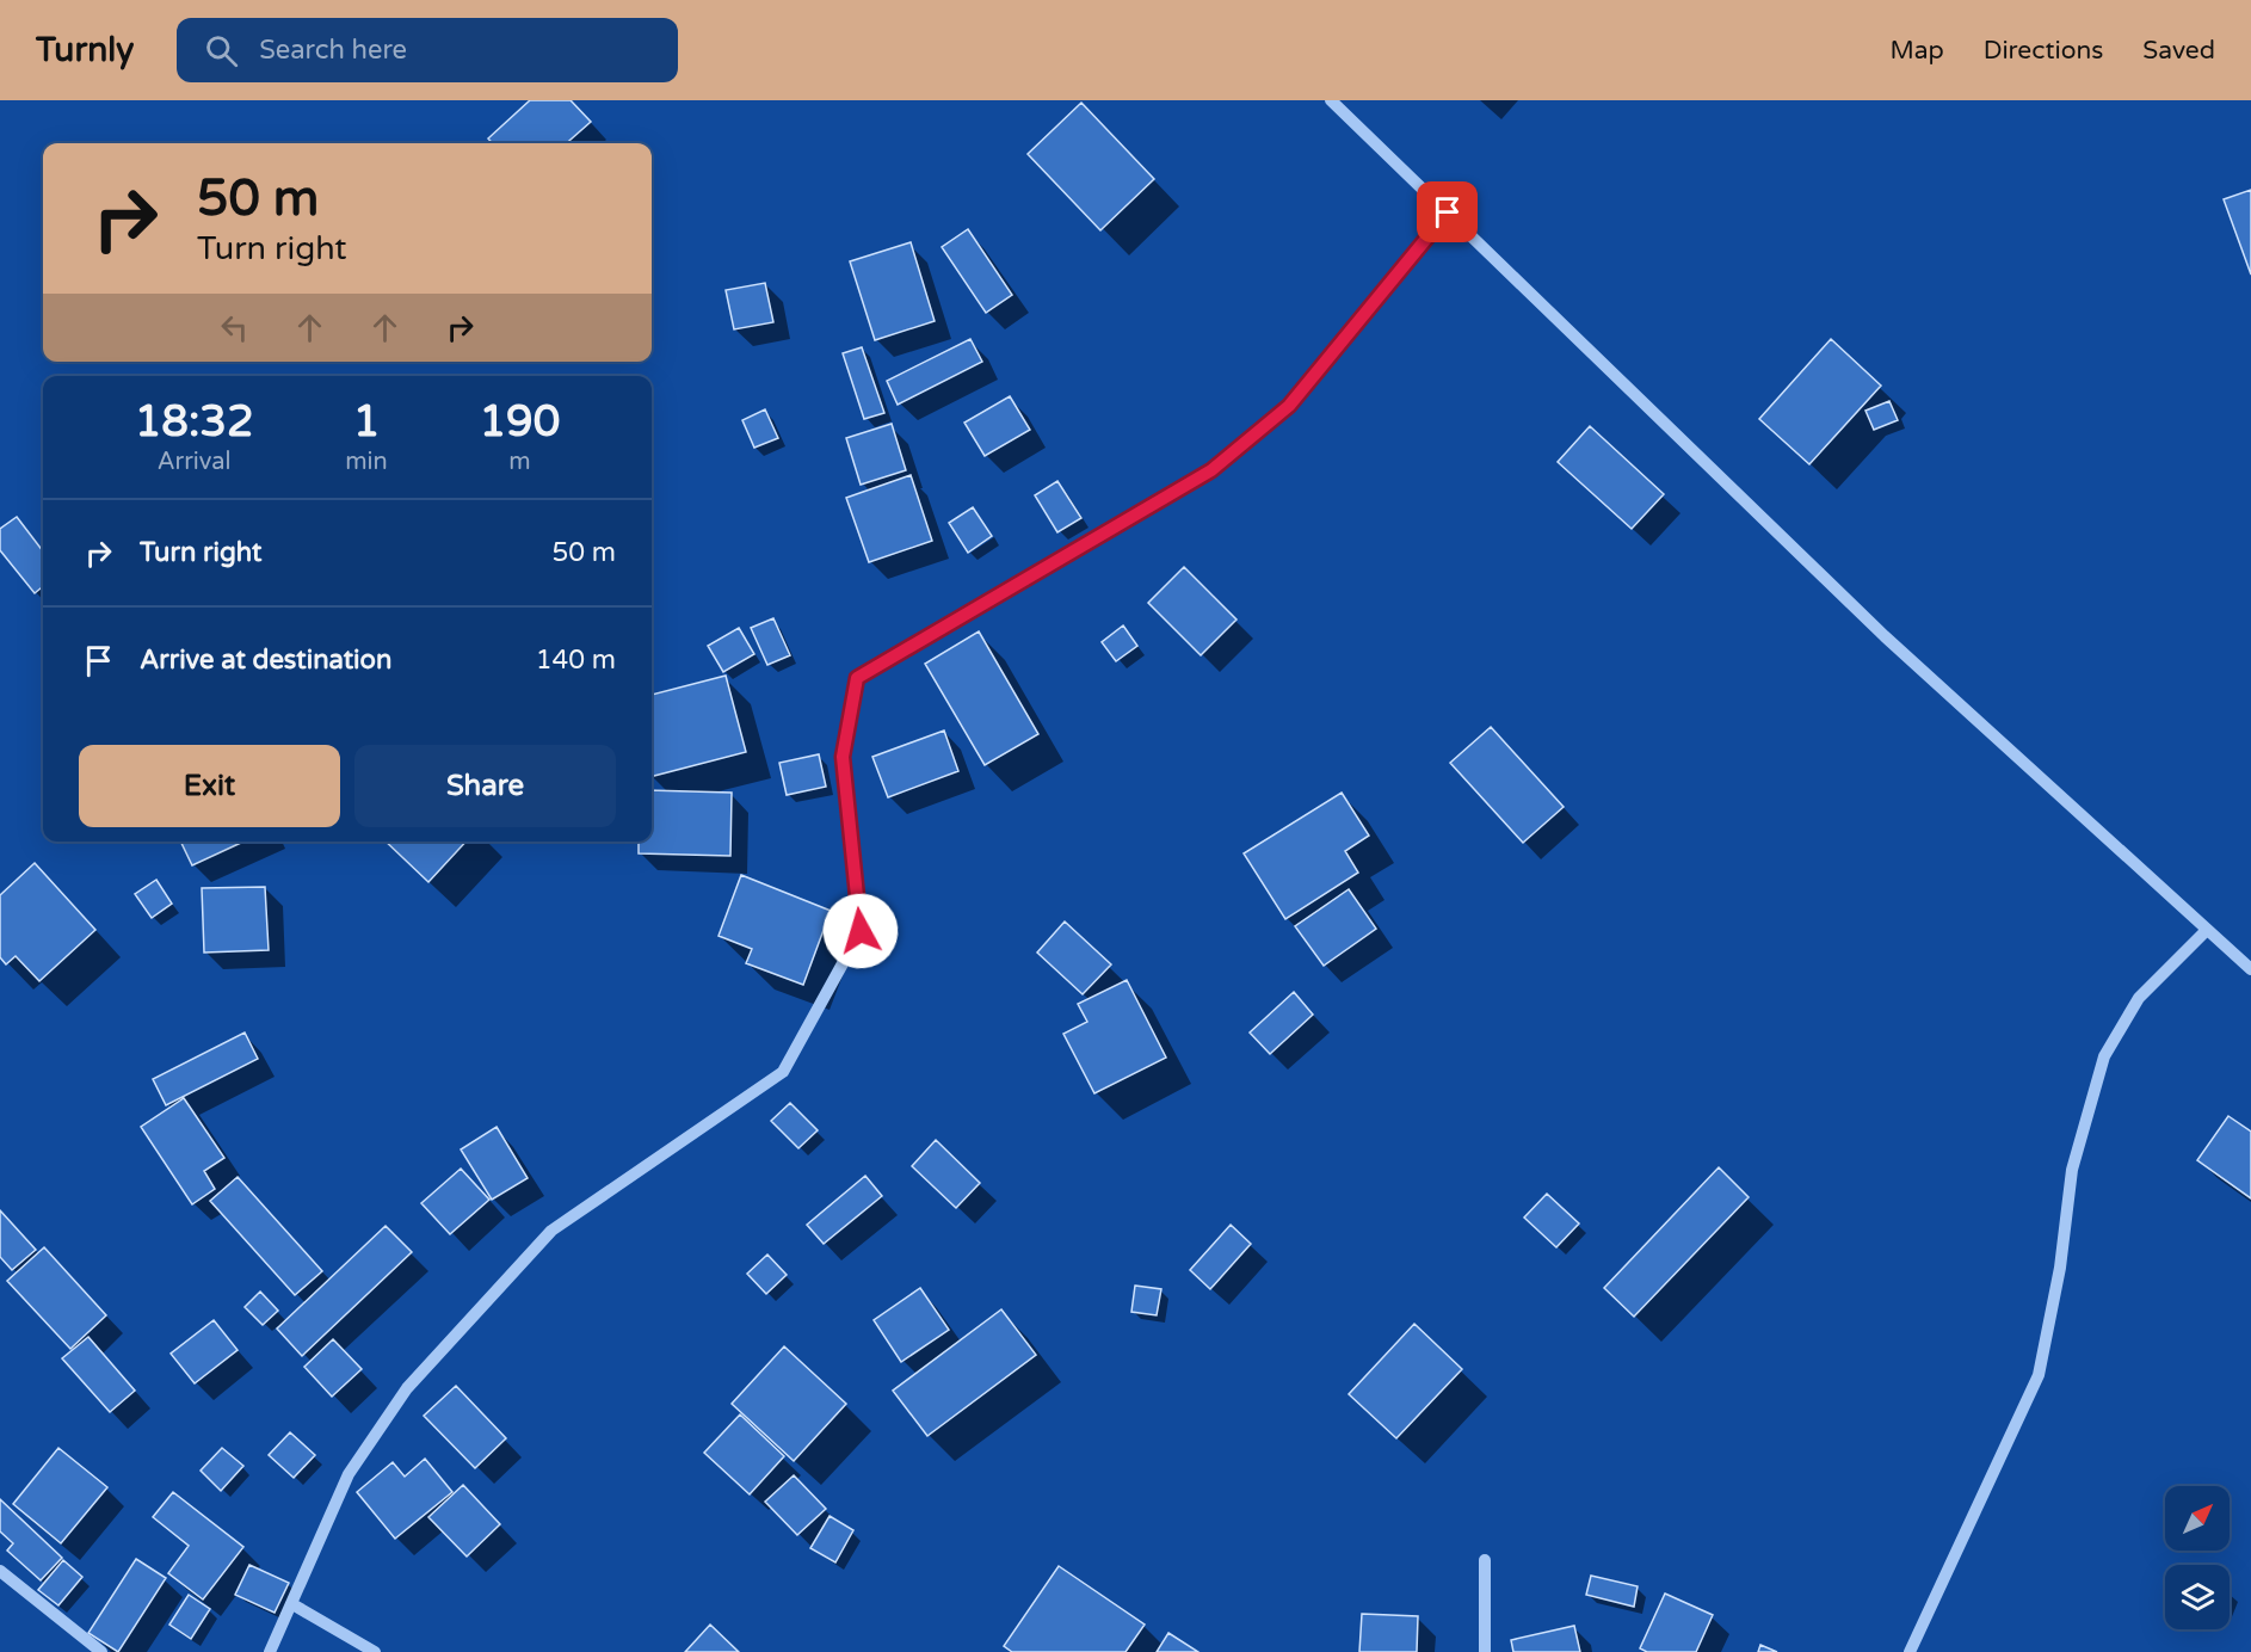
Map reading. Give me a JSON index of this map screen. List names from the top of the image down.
{
  "north": "top right",
  "page": {
    "header": "Turnly",
    "search": "Search here",
    "nav": ["Map", "Directions", "Saved"],
    "turn": ["50 m", "Turn right"],
    "eta": [
      "18:32",
      "Arrival",
      "1",
      "min",
      "190",
      "m"
    ],
    "list": [
      {
        "name": "Turn right",
        "value": "50 m"
      },
      {
        "name": "Arrive at destination",
        "value": "140 m"
      }
    ],
    "buttons": ["Exit", "Share"]
  }
}
